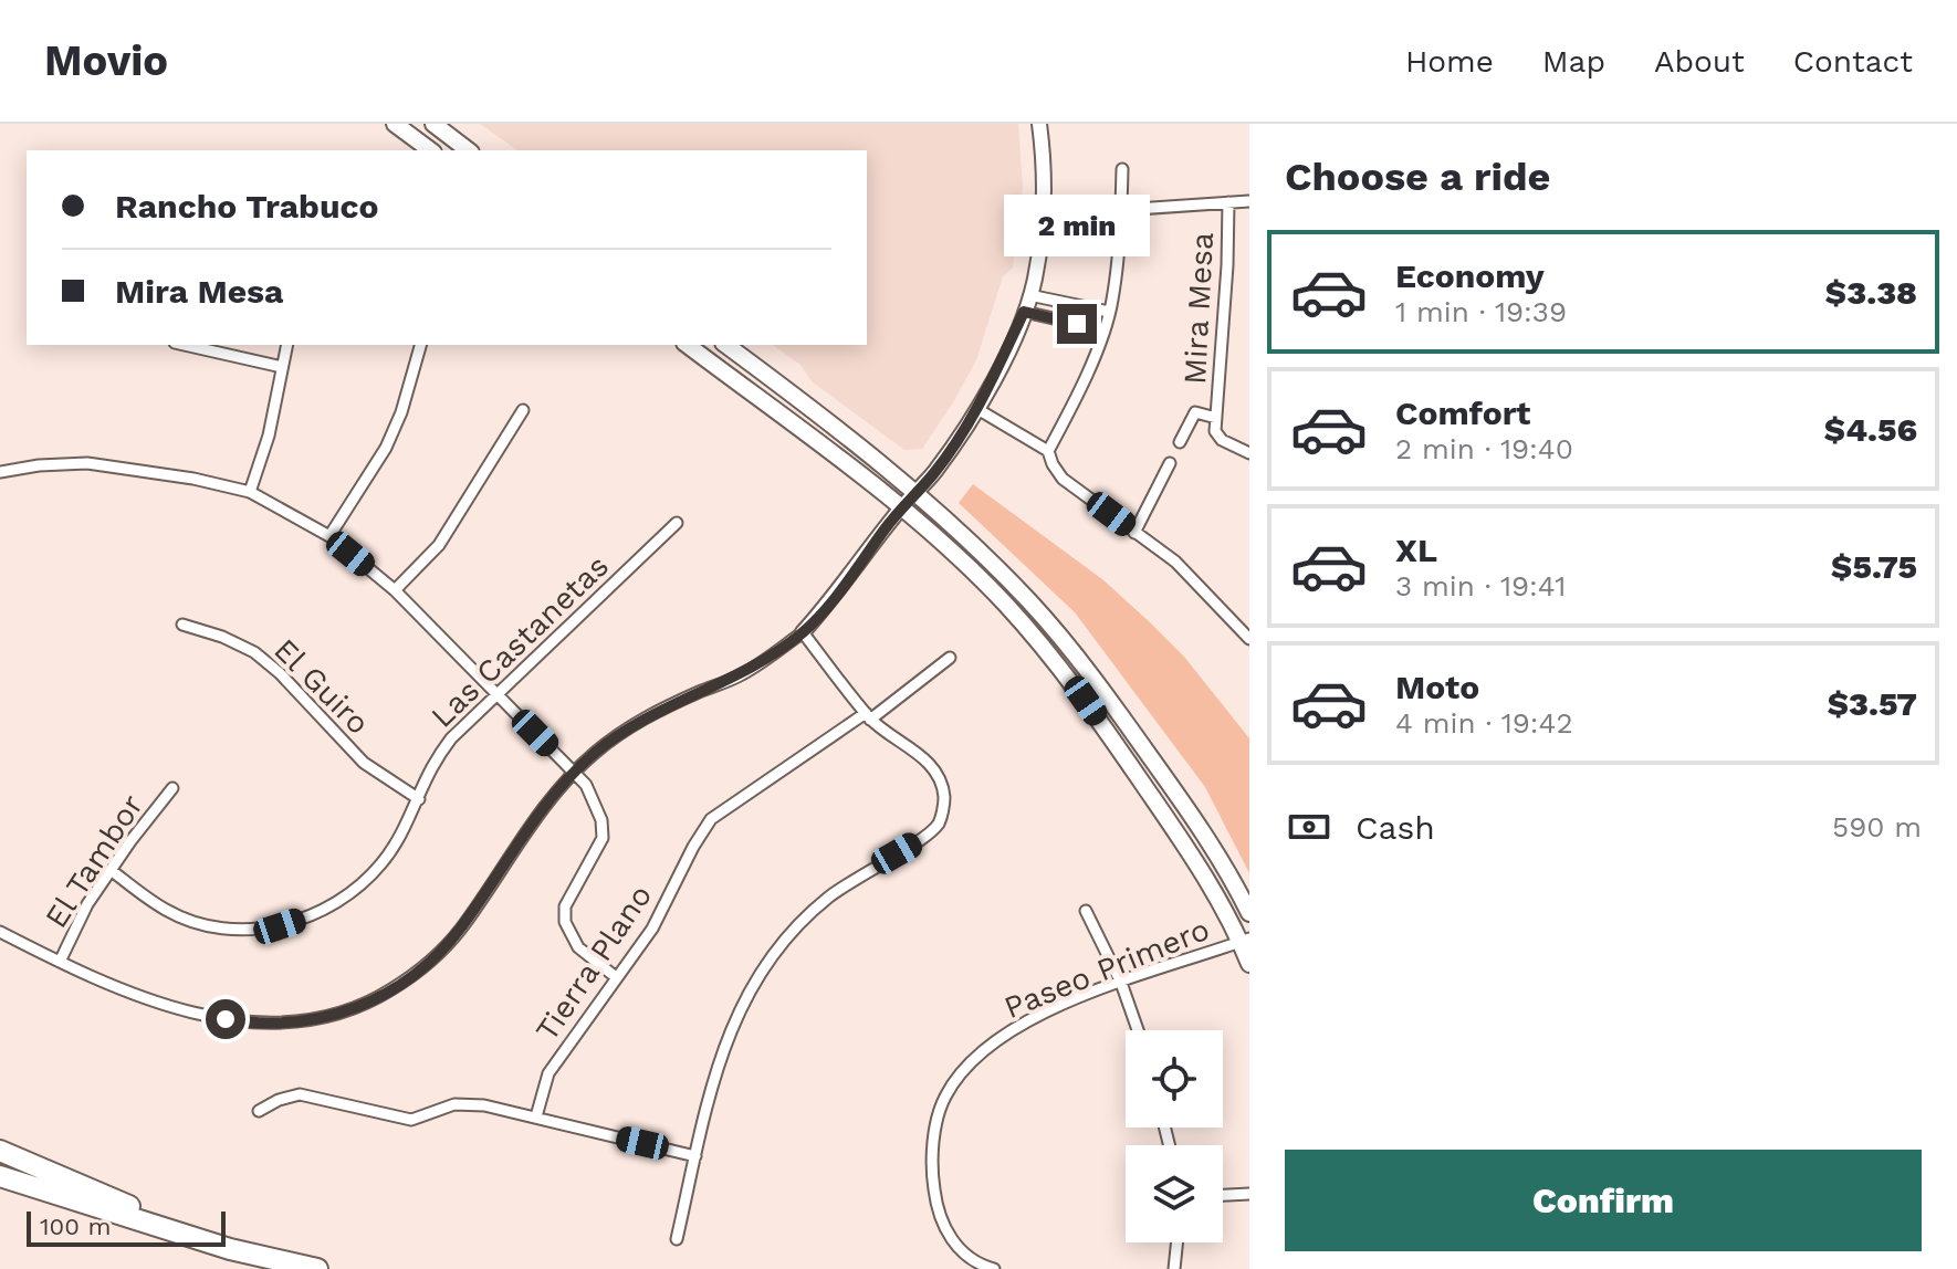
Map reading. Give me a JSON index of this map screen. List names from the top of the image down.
{
  "streets": {
    "street": [
      "Mira Mesa",
      "Las Castanetas",
      "El Guiro",
      "El Tambor",
      "Tierra Plano",
      "Paseo Primero"
    ]
  },
  "crossings": [
    ["Las Castanetas", "El Guiro"],
    ["Las Castanetas", "El Tambor"]
  ],
  "scale_bar": "100 m",
  "page": {
    "header": "Movio",
    "nav": [
      "Home",
      "Map",
      "About",
      "Contact"
    ],
    "heading": "Choose a ride",
    "banner": ["Rancho Trabuco", "Mira Mesa"],
    "bubble": "2 min",
    "list": [
      {
        "name": "Economy",
        "note": "1 min · 19:39",
        "value": "$3.38"
      },
      {
        "name": "Comfort",
        "note": "2 min · 19:40",
        "value": "$4.56"
      },
      {
        "name": "XL",
        "note": "3 min · 19:41",
        "value": "$5.75"
      },
      {
        "name": "Moto",
        "note": "4 min · 19:42",
        "value": "$3.57"
      }
    ],
    "pay": ["Cash", "590 m"],
    "buttons": "Confirm",
    "scale": "100 m"
  }
}
